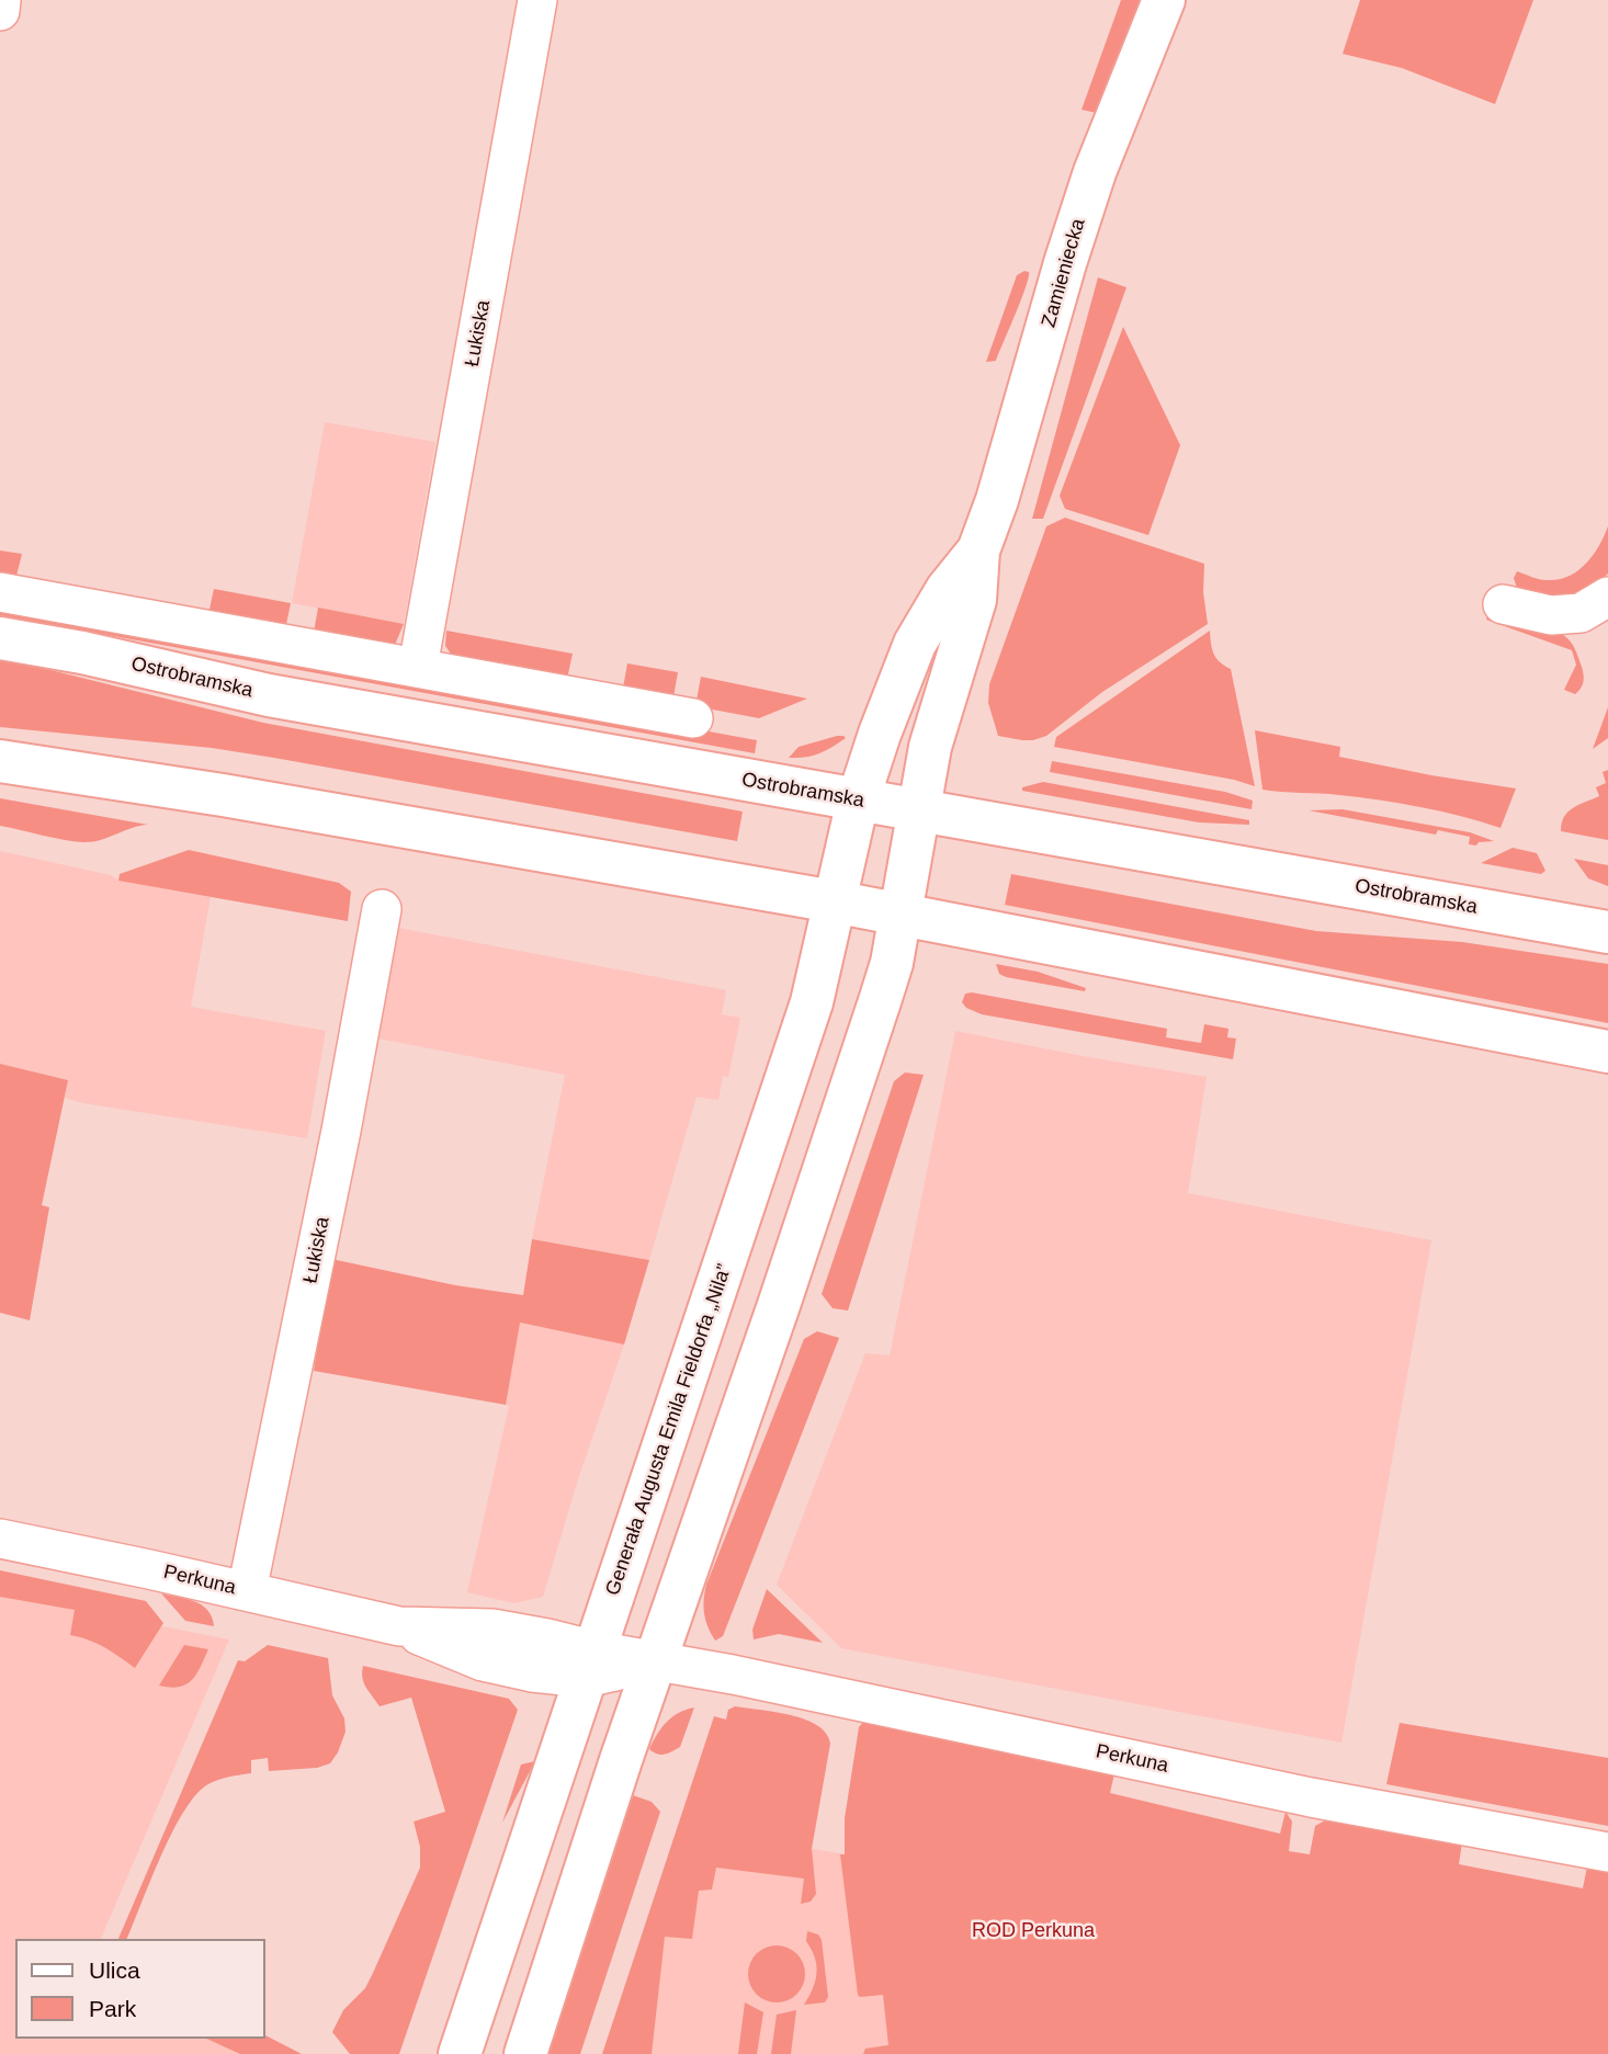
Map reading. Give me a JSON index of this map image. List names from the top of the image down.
{
  "streets": {
    "street": [
      "Zamieniecka",
      "Łukiska",
      "Ostrobramska",
      "Generała Augusta Emila Fieldorfa „Nila”",
      "Perkuna"
    ]
  },
  "crossings": [
    ["Zamieniecka", "Ostrobramska"],
    ["Zamieniecka", "Generała Augusta Emila Fieldorfa „Nila”"],
    ["Łukiska", "Perkuna"],
    ["Ostrobramska", "Generała Augusta Emila Fieldorfa „Nila”"],
    ["Generała Augusta Emila Fieldorfa „Nila”", "Perkuna"]
  ],
  "parks": ["ROD Perkuna"],
  "legend": ["Ulica", "Park"]
}
